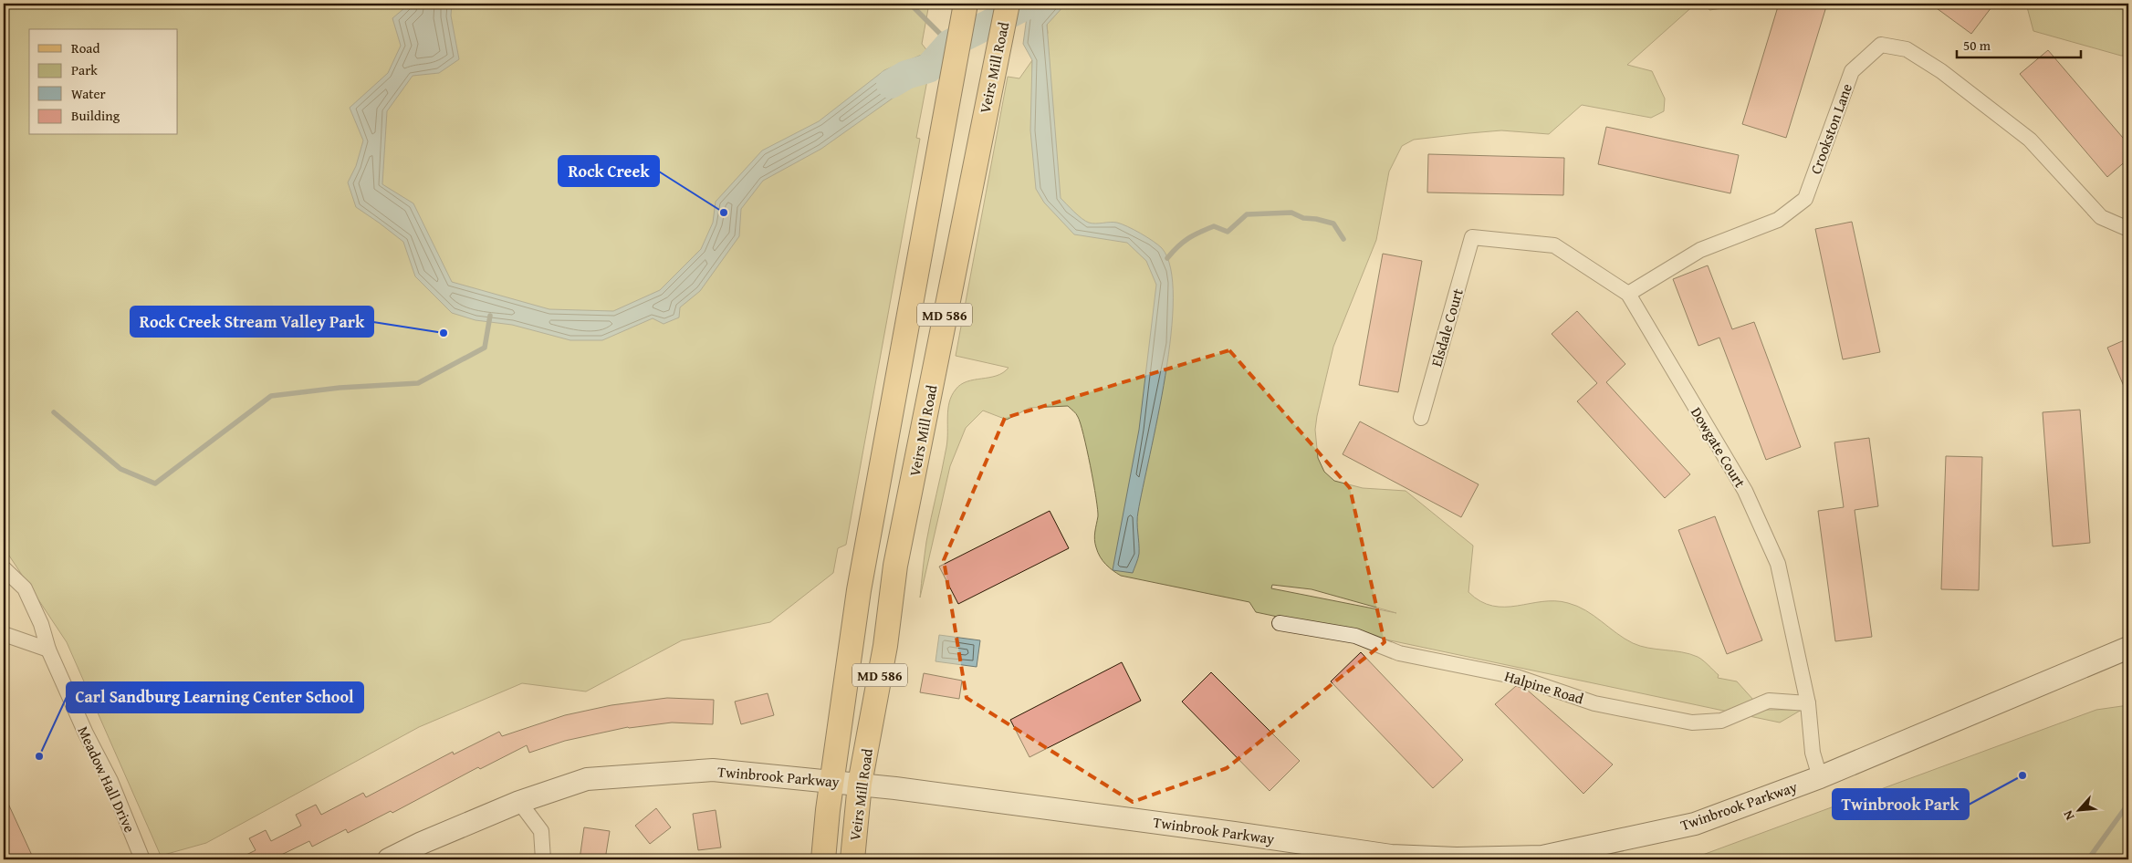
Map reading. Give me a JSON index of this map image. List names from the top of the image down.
{
  "streets": {
    "main road": ["Veirs Mill Road", "MD 586", "Twinbrook Parkway"],
    "street": [
      "Crookston Lane",
      "Elsdale Court",
      "Dowgate Court",
      "Halpine Road",
      "Meadow Hall Drive"
    ]
  },
  "crossings": [
    ["Veirs Mill Road", "Twinbrook Parkway"],
    ["Crookston Lane", "Dowgate Court"],
    ["Elsdale Court", "Dowgate Court"],
    ["Dowgate Court", "Halpine Road"],
    ["Dowgate Court", "Twinbrook Parkway"]
  ],
  "places": [
    "Rock Creek",
    "Rock Creek Stream Valley Park",
    "Carl Sandburg Learning Center School",
    "Twinbrook Park"
  ],
  "legend": [
    "Road",
    "Park",
    "Water",
    "Building"
  ],
  "scale_bar": "50 m",
  "north": "bottom left"
}
